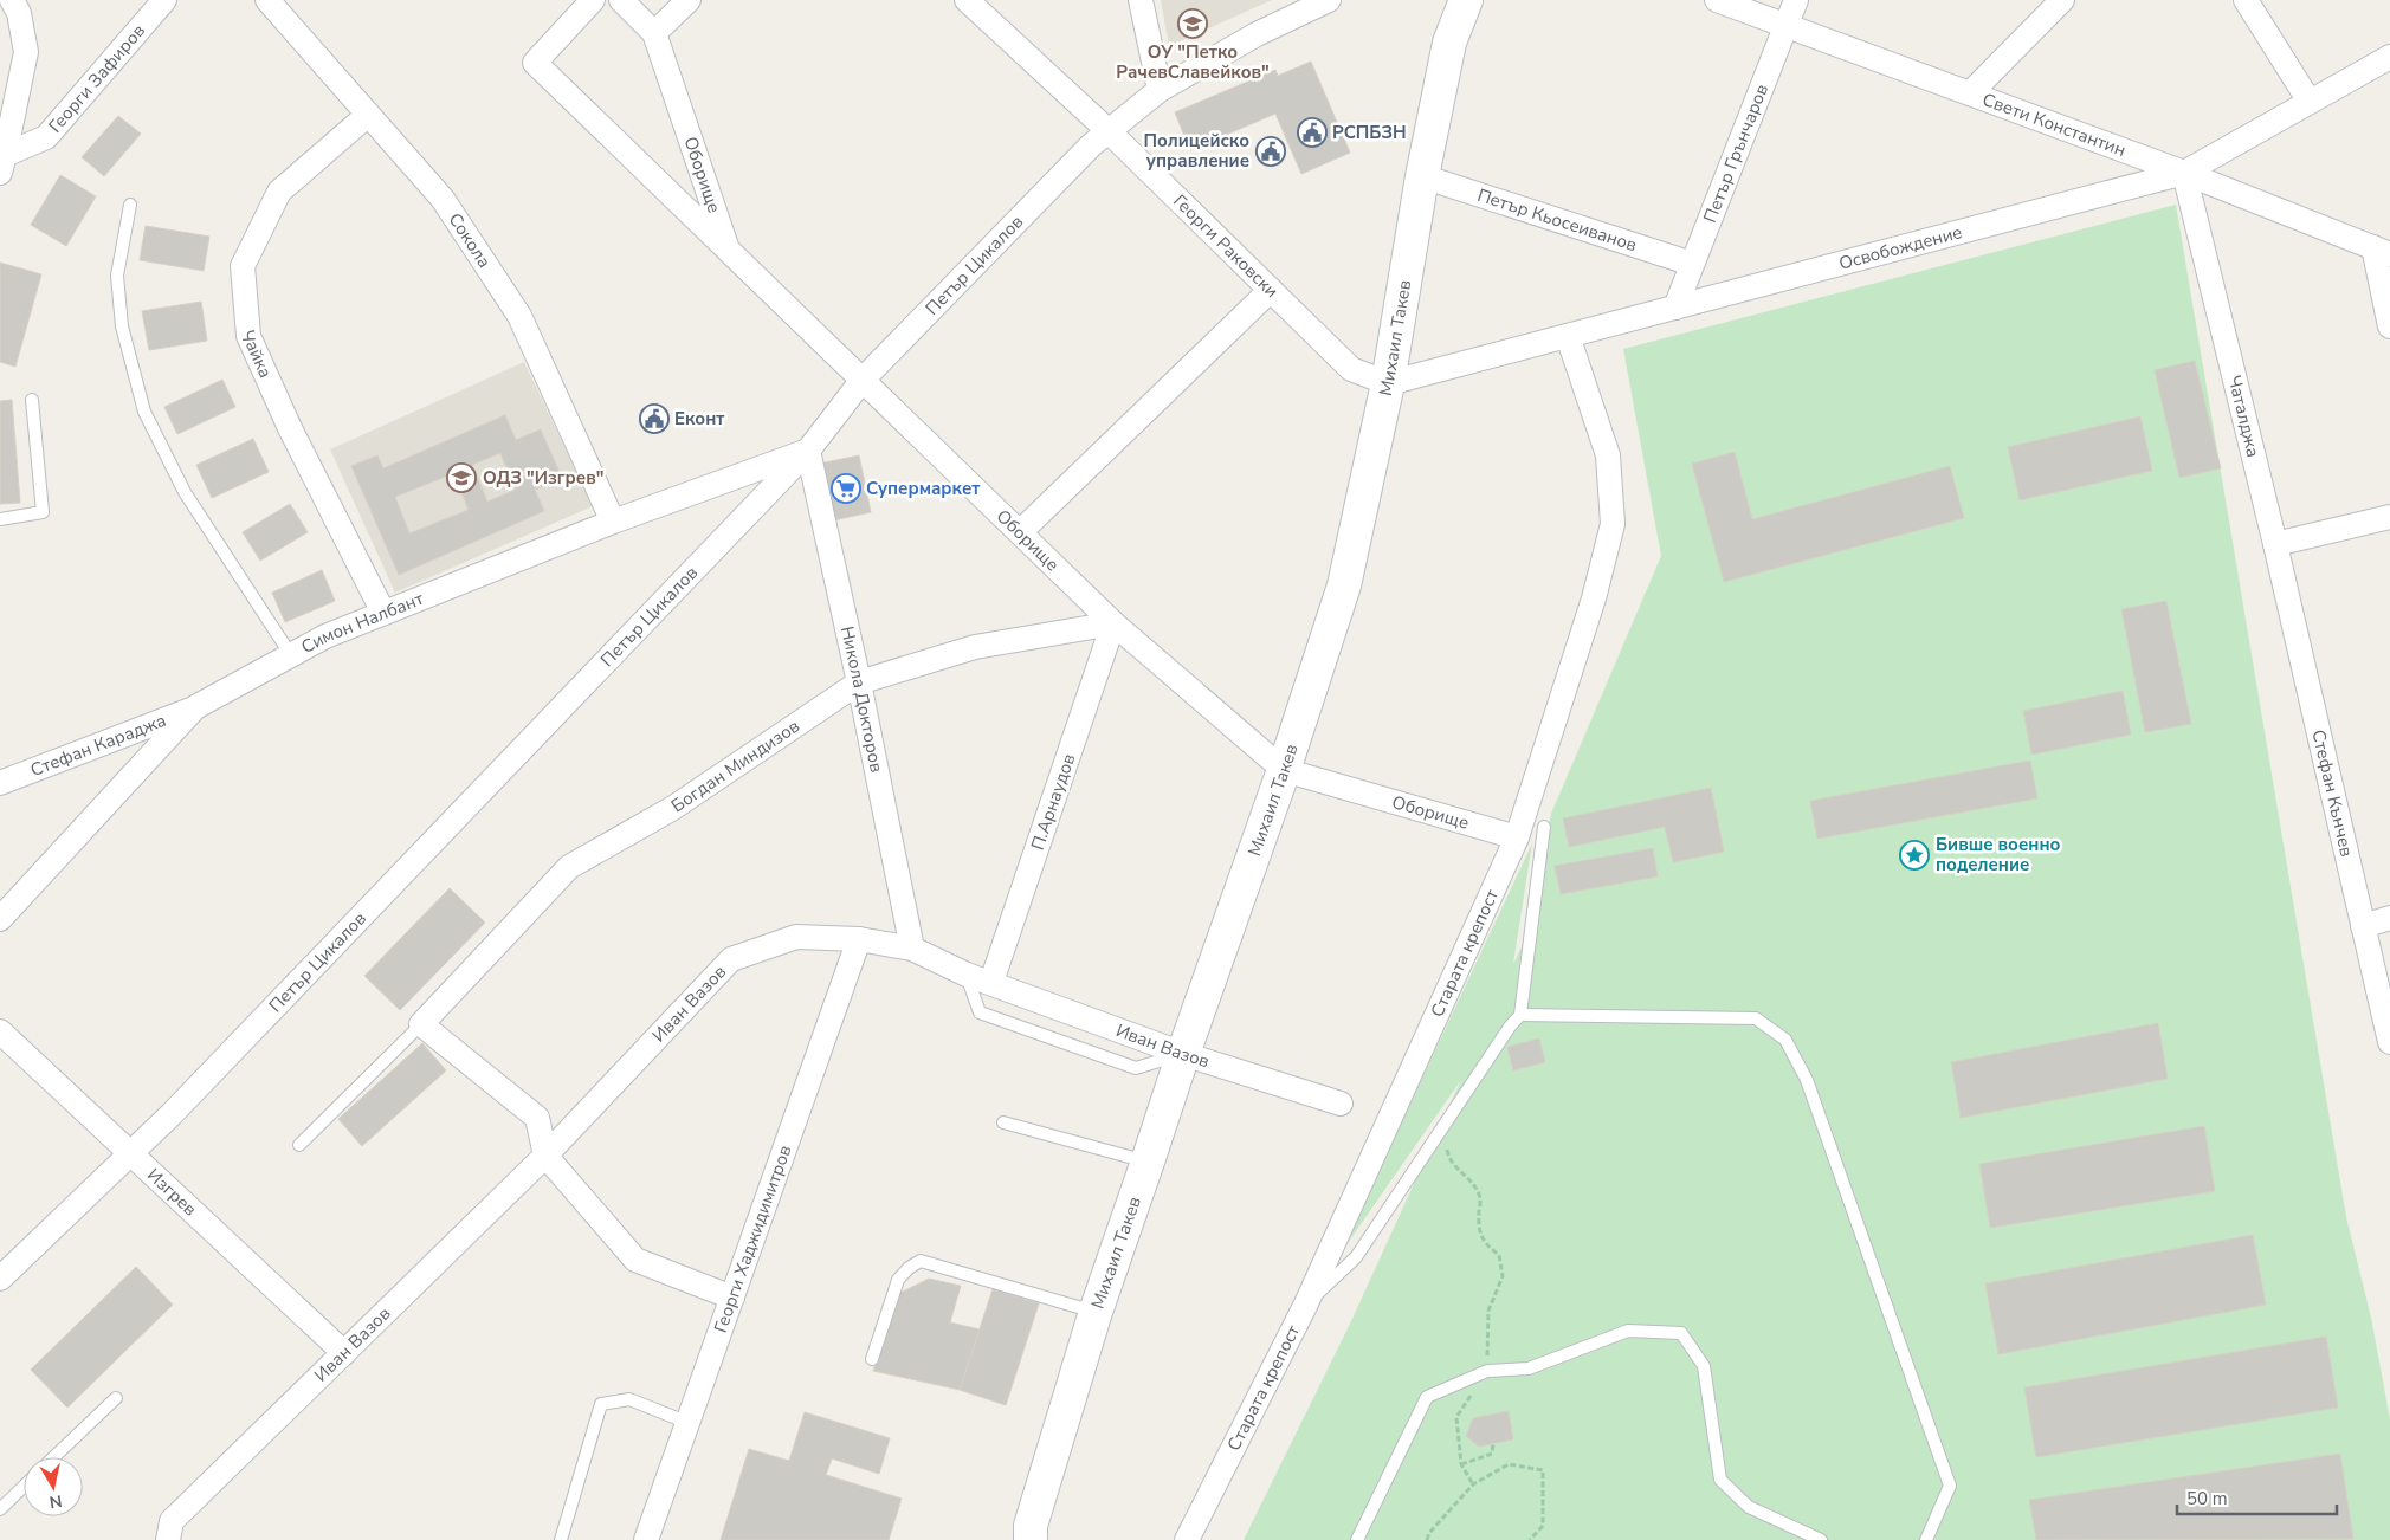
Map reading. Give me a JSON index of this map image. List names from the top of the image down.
{
  "streets": {
    "main road": ["Михаил Такев"],
    "street": [
      "Георги Зафиров",
      "Свети Константин",
      "Петър Грънчаров",
      "Оборище",
      "Петър Кьосеиванов",
      "Сокола",
      "Георги Раковски",
      "Освобождение",
      "Петър Цикалов",
      "Чайка",
      "Чаталджа",
      "Симон Налбант",
      "Никола Докторов",
      "Стефан Караджа",
      "Богдан Миндизов",
      "Стефан Кънчев",
      "П.Арнаудов",
      "Старата крепост",
      "Иван Вазов",
      "Изгрев",
      "Георги Хаджидимитров"
    ]
  },
  "crossings": [
    ["Свети Константин", "Петър Грънчаров"],
    ["Свети Константин", "Освобождение"],
    ["Свети Константин", "Чаталджа"],
    ["Петър Грънчаров", "Петър Кьосеиванов"],
    ["Петър Грънчаров", "Освобождение"],
    ["Оборище", "Петър Цикалов"],
    ["Оборище", "Михаил Такев"],
    ["Оборище", "Богдан Миндизов"],
    ["Оборище", "П.Арнаудов"],
    ["Оборище", "Старата крепост"],
    ["Петър Кьосеиванов", "Михаил Такев"],
    ["Сокола", "Чайка"],
    ["Сокола", "Симон Налбант"],
    ["Георги Раковски", "Освобождение"],
    ["Георги Раковски", "Петър Цикалов"],
    ["Георги Раковски", "Михаил Такев"],
    ["Освобождение", "Михаил Такев"],
    ["Освобождение", "Чаталджа"],
    ["Освобождение", "Старата крепост"],
    ["Петър Цикалов", "Симон Налбант"],
    ["Петър Цикалов", "Никола Докторов"],
    ["Петър Цикалов", "Изгрев"],
    ["Михаил Такев", "Иван Вазов"],
    ["Чайка", "Симон Налбант"],
    ["Чаталджа", "Стефан Кънчев"],
    ["Симон Налбант", "Никола Докторов"],
    ["Симон Налбант", "Стефан Караджа"],
    ["Никола Докторов", "Богдан Миндизов"],
    ["Никола Докторов", "Иван Вазов"],
    ["Богдан Миндизов", "П.Арнаудов"],
    ["П.Арнаудов", "Иван Вазов"],
    ["Иван Вазов", "Изгрев"],
    ["Иван Вазов", "Георги Хаджидимитров"]
  ],
  "places": {
    "school or university": ["ОУ \"Петко РачевСлавейков\"", "ОДЗ \"Изгрев\""],
    "public building": ["РСПБЗН", "Полицейско управление", "Еконт"],
    "supermarket": ["Супермаркет"],
    "place": ["Бивше военно поделение"]
  },
  "scale_bar": "50 m",
  "north": "bottom"
}
